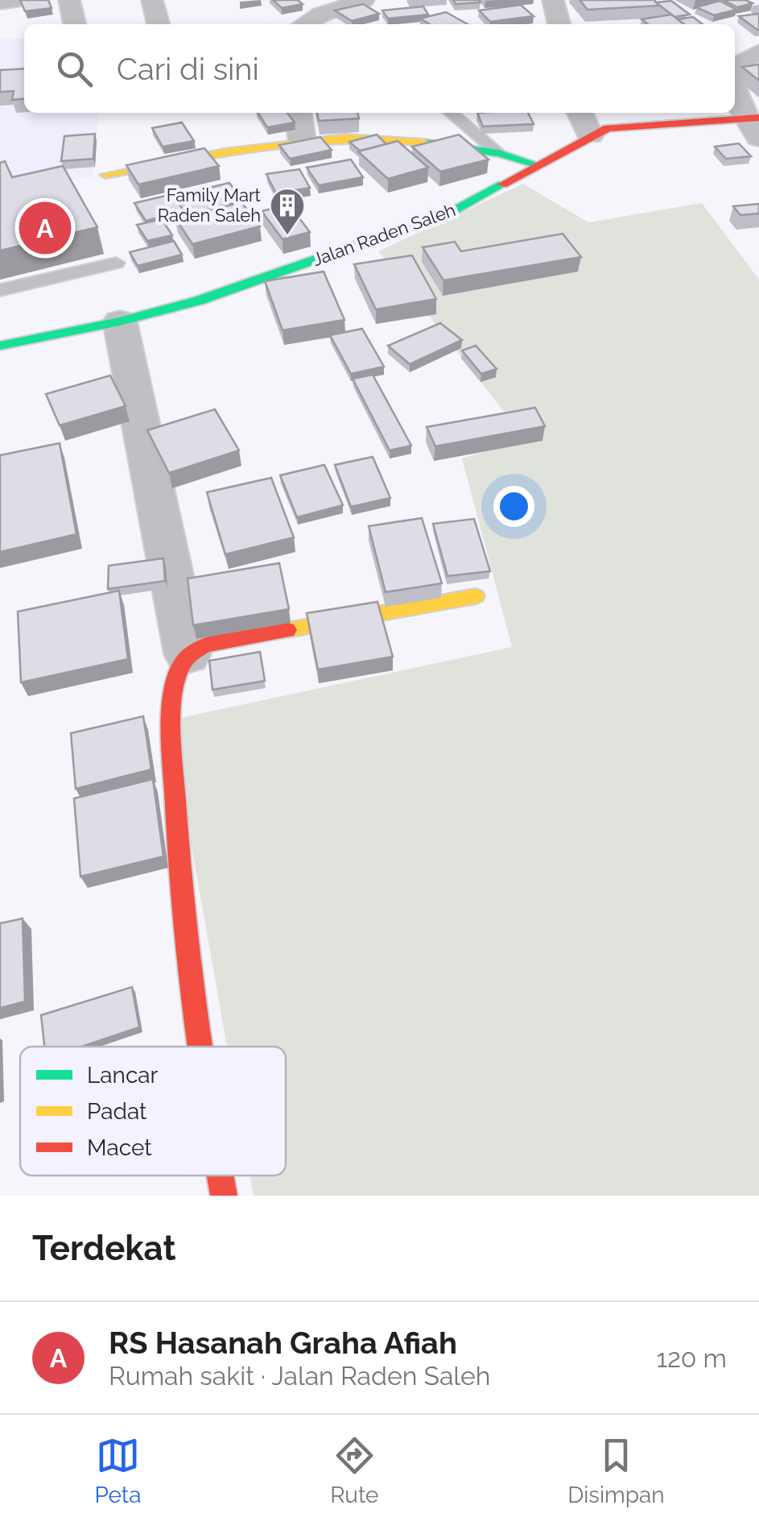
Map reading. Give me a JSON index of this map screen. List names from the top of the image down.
{
  "streets": {
    "street": ["Jalan Raden Saleh"]
  },
  "places": {
    "building": ["Family Mart Raden Saleh"]
  },
  "legend": ["Lancar", "Padat", "Macet"],
  "page": {
    "search": "Cari di sini",
    "pins": "A",
    "heading": "Terdekat",
    "list": [
      {
        "mark": "A",
        "name": "RS Hasanah Graha Afiah",
        "note": "Rumah sakit · Jalan Raden Saleh",
        "value": "120 m"
      }
    ],
    "nav": ["Peta", "Rute", "Disimpan"]
  }
}
